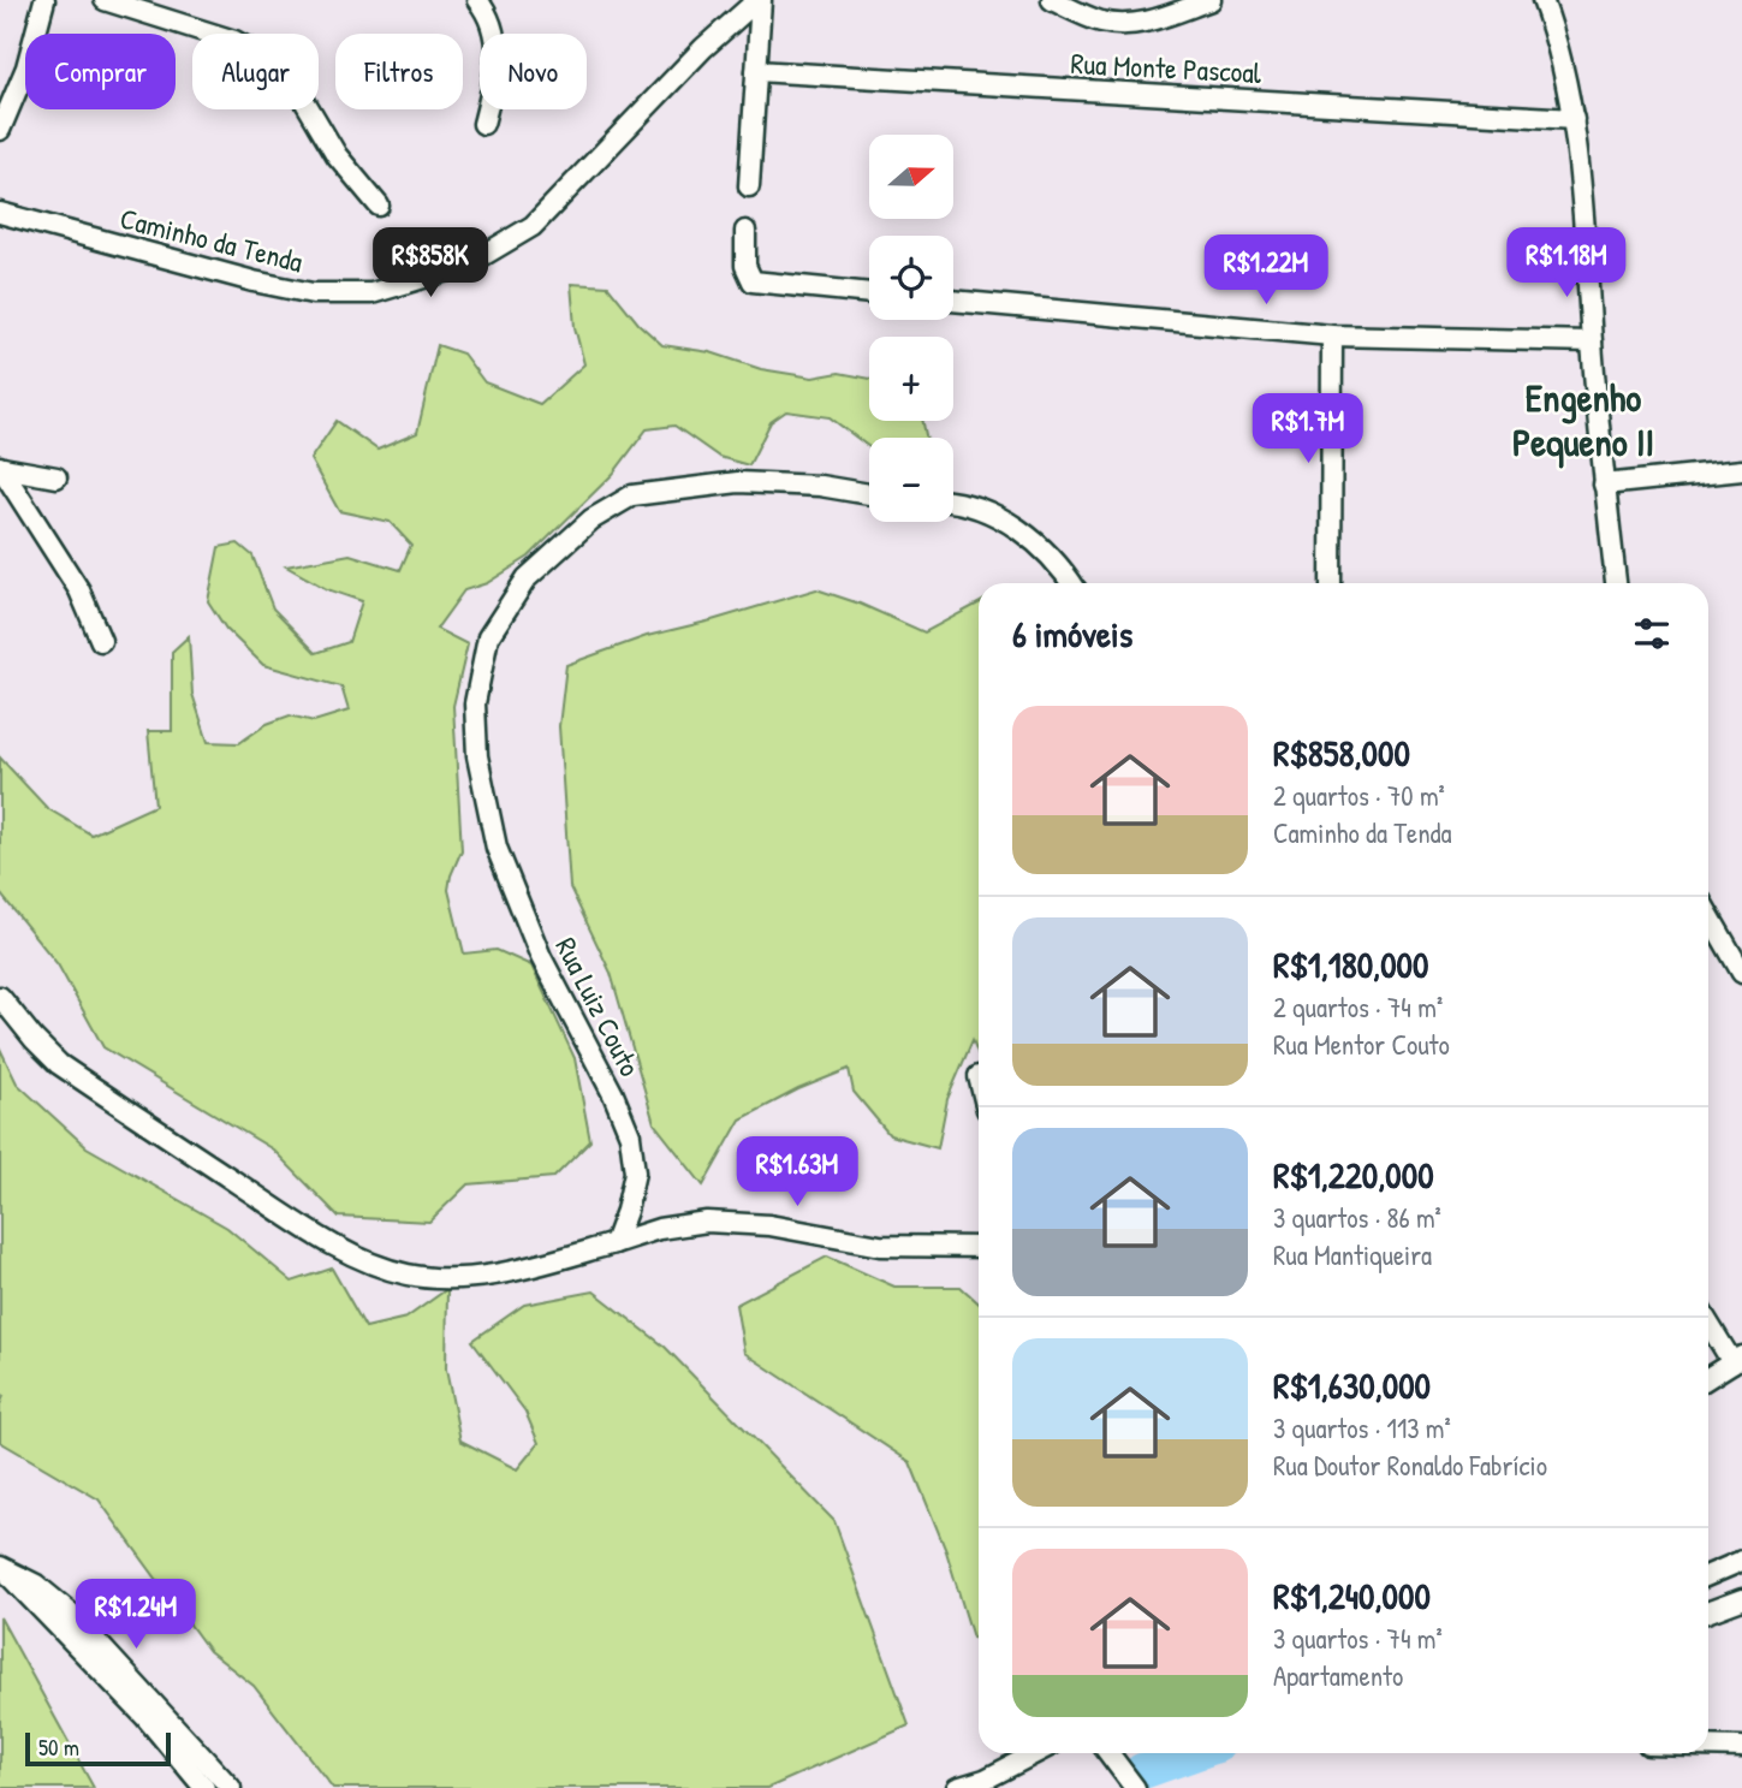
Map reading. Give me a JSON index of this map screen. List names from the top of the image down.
{
  "streets": {
    "street": ["Rua Monte Pascoal", "Caminho da Tenda", "Rua Luiz Couto"]
  },
  "districts": ["Engenho Pequeno II"],
  "scale_bar": "50 m",
  "north": "right",
  "page": {
    "chip": [
      "Comprar",
      "Alugar",
      "Filtros",
      "Novo"
    ],
    "map_buttons": ["+", "−"],
    "price": [
      "R$858K",
      "R$1.18M",
      "R$1.22M",
      "R$1.7M",
      "R$1.63M",
      "R$1.24M"
    ],
    "heading": "6 imóveis",
    "list": [
      {
        "name": "R$858,000",
        "note": "2 quartos · 70 m² · Caminho da Tenda"
      },
      {
        "name": "R$1,180,000",
        "note": "2 quartos · 74 m² · Rua Mentor Couto"
      },
      {
        "name": "R$1,220,000",
        "note": "3 quartos · 86 m² · Rua Mantiqueira"
      },
      {
        "name": "R$1,630,000",
        "note": "3 quartos · 113 m² · Rua Doutor Ronaldo Fabrício"
      },
      {
        "name": "R$1,240,000",
        "note": "3 quartos · 74 m² · Apartamento"
      }
    ],
    "scale": "50 m"
  }
}
